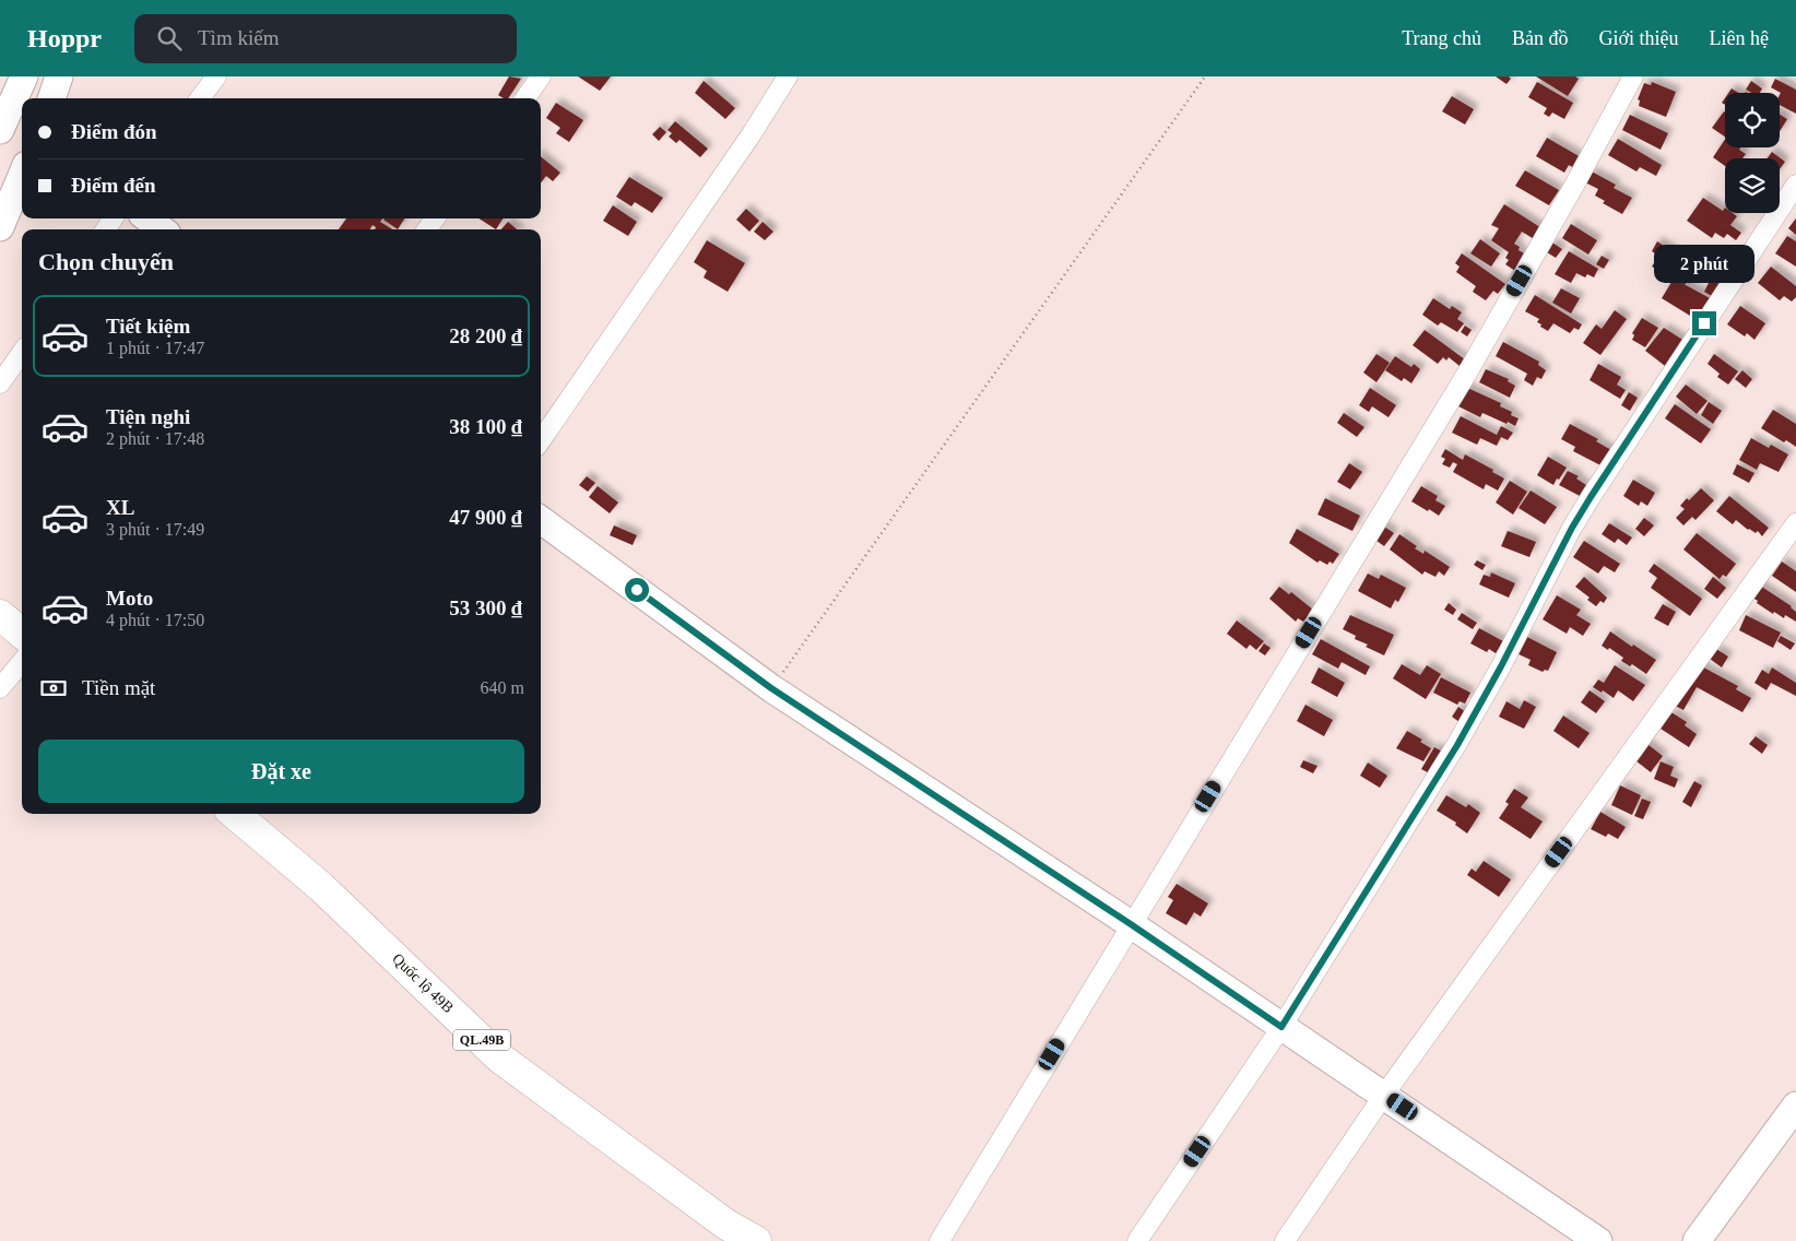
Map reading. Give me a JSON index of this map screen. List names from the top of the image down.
{
  "streets": {
    "main road": ["Quốc lộ 49B", "QL.49B"]
  },
  "page": {
    "header": "Hoppr",
    "search": "Tìm kiếm",
    "nav": [
      "Trang chủ",
      "Bản đồ",
      "Giới thiệu",
      "Liên hệ"
    ],
    "banner": ["Điểm đón", "Điểm đến"],
    "heading": "Chọn chuyến",
    "bubble": "2 phút",
    "list": [
      {
        "name": "Tiết kiệm",
        "note": "1 phút · 17:47",
        "value": "28 200 ₫"
      },
      {
        "name": "Tiện nghi",
        "note": "2 phút · 17:48",
        "value": "38 100 ₫"
      },
      {
        "name": "XL",
        "note": "3 phút · 17:49",
        "value": "47 900 ₫"
      },
      {
        "name": "Moto",
        "note": "4 phút · 17:50",
        "value": "53 300 ₫"
      }
    ],
    "pay": ["Tiền mặt", "640 m"],
    "buttons": "Đặt xe"
  }
}
